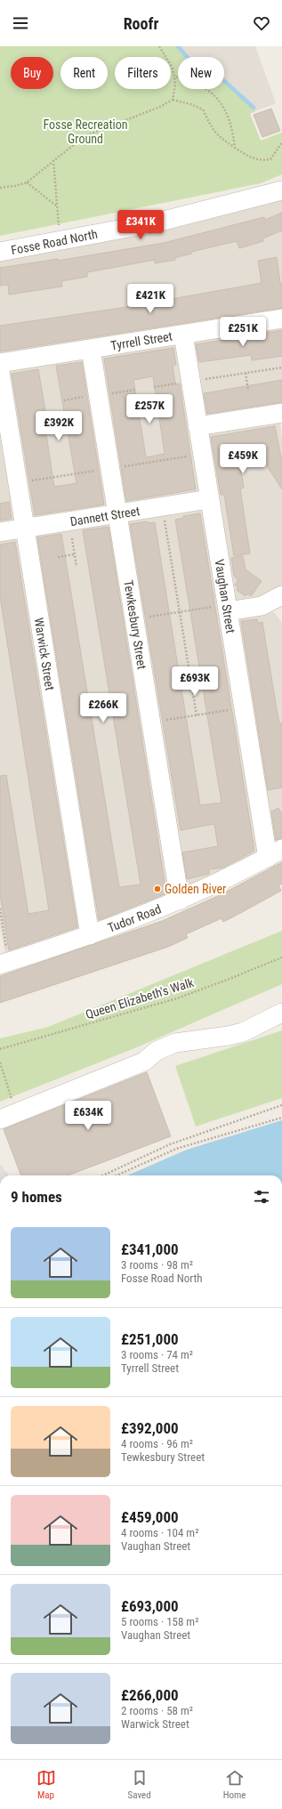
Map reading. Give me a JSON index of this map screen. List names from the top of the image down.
{
  "streets": {
    "street": [
      "Fosse Road North",
      "Tyrrell Street",
      "Dannett Street",
      "Vaughan Street",
      "Tewkesbury Street",
      "Warwick Street",
      "Tudor Road"
    ],
    "path": ["Queen Elizabeth's Walk"]
  },
  "crossings": [
    ["Tyrrell Street", "Vaughan Street"],
    ["Tyrrell Street", "Tewkesbury Street"],
    ["Dannett Street", "Vaughan Street"],
    ["Dannett Street", "Tewkesbury Street"],
    ["Dannett Street", "Warwick Street"],
    ["Vaughan Street", "Tudor Road"],
    ["Tewkesbury Street", "Tudor Road"],
    ["Warwick Street", "Tudor Road"]
  ],
  "parks": ["Fosse Recreation Ground"],
  "places": ["Golden River"],
  "page": {
    "header": "Roofr",
    "chip": [
      "Buy",
      "Rent",
      "Filters",
      "New"
    ],
    "price": [
      "£341K",
      "£421K",
      "£251K",
      "£257K",
      "£392K",
      "£459K",
      "£693K",
      "£266K",
      "£634K"
    ],
    "heading": "9 homes",
    "list": [
      {
        "name": "£341,000",
        "note": "3 rooms · 98 m² · Fosse Road North"
      },
      {
        "name": "£251,000",
        "note": "3 rooms · 74 m² · Tyrrell Street"
      },
      {
        "name": "£392,000",
        "note": "4 rooms · 96 m² · Tewkesbury Street"
      },
      {
        "name": "£459,000",
        "note": "4 rooms · 104 m² · Vaughan Street"
      },
      {
        "name": "£693,000",
        "note": "5 rooms · 158 m² · Vaughan Street"
      },
      {
        "name": "£266,000",
        "note": "2 rooms · 58 m² · Warwick Street"
      }
    ],
    "tabs": ["Map", "Saved", "Home"]
  }
}
